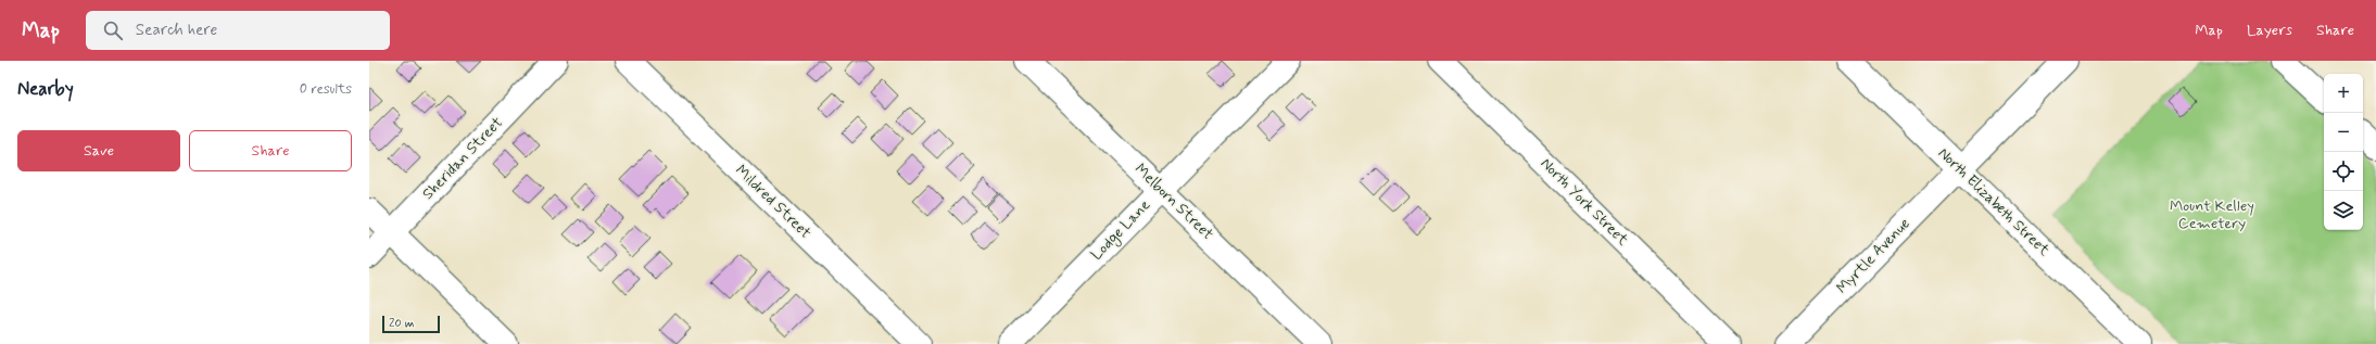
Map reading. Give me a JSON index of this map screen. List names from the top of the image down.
{
  "streets": {
    "street": [
      "Sheridan Street",
      "Mildred Street",
      "Melborn Street",
      "North York Street",
      "North Elizabeth Street",
      "Lodge Lane",
      "Myrtle Avenue"
    ]
  },
  "crossings": [
    ["Melborn Street", "Lodge Lane"],
    ["North Elizabeth Street", "Myrtle Avenue"]
  ],
  "parks": ["Mount Kelley Cemetery"],
  "scale_bar": "20 m",
  "page": {
    "header": "Map",
    "search": "Search here",
    "nav": ["Map", "Layers", "Share"],
    "heading": ["Nearby", "0 results"],
    "map_buttons": ["+", "−"],
    "buttons": ["Save", "Share"],
    "scale": "20 m"
  }
}
